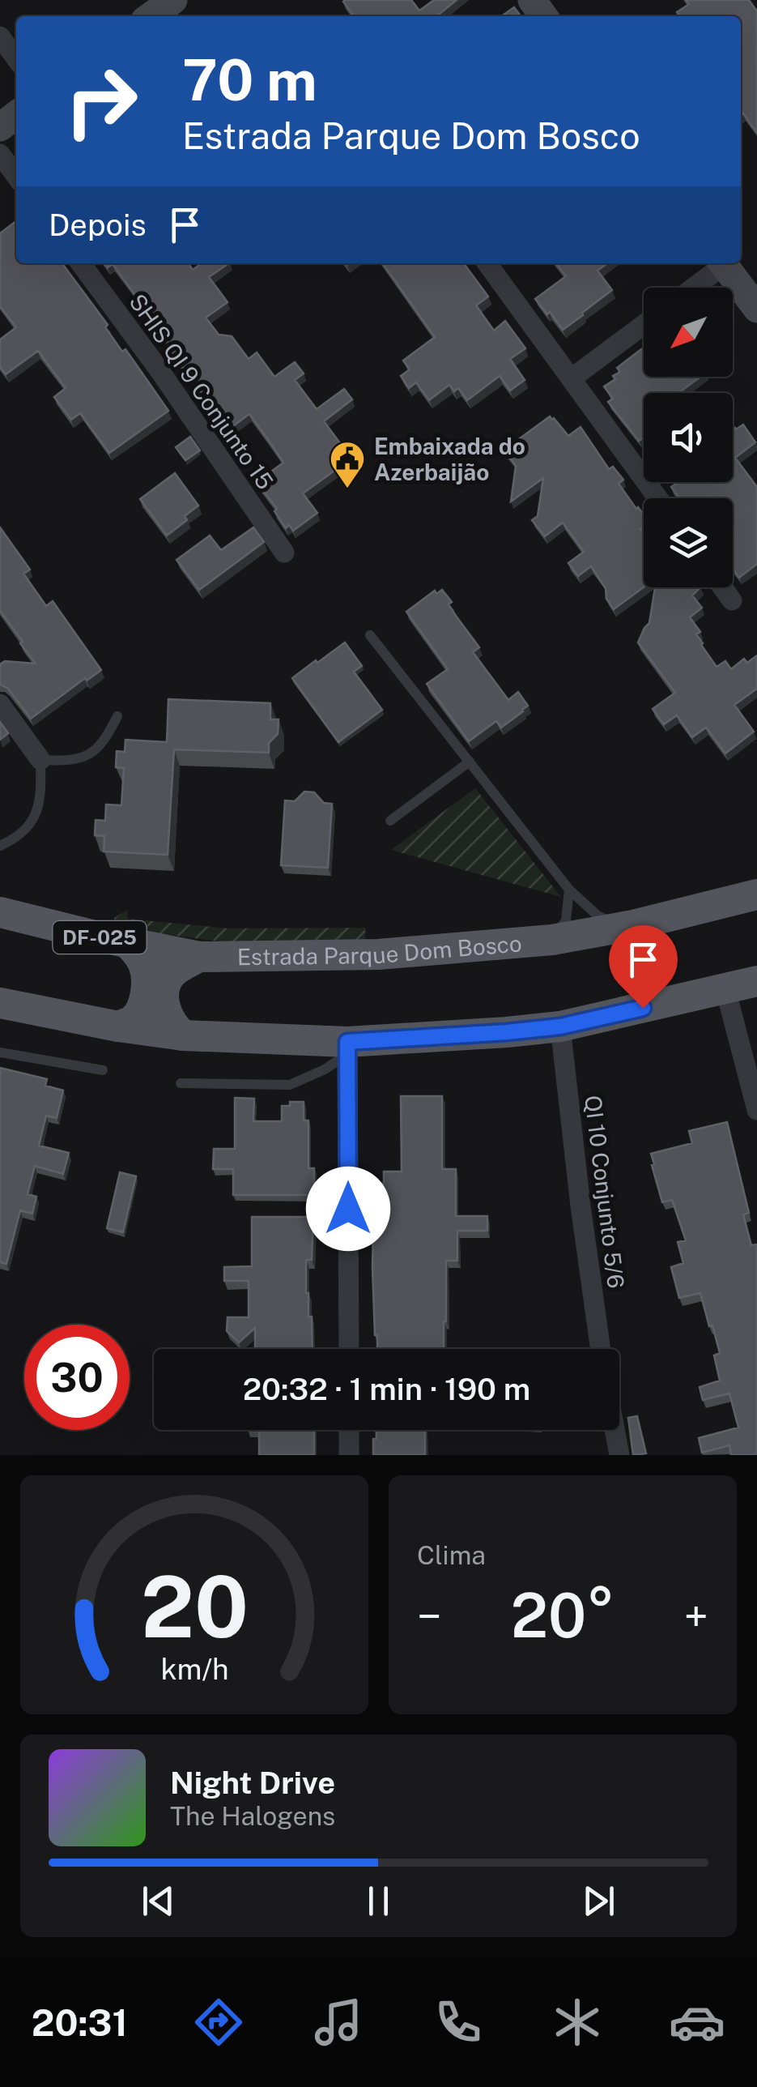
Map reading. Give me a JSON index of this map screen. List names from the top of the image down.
{
  "streets": {
    "main road": ["DF-025", "Estrada Parque Dom Bosco"],
    "street": ["SHIS QI 9 Conjunto 15", "QI 10 Conjunto 5/6"]
  },
  "places": {
    "public building": ["Embaixada do Azerbaijão"]
  },
  "north": "bottom left",
  "page": {
    "turn": ["70 m", "Estrada Parque Dom Bosco"],
    "then": "Depois",
    "limit": "30",
    "trip": "20:32 · 1 min · 190 m",
    "tile": "Clima",
    "heat": ["−", "20°", "+"],
    "song": ["Night Drive", "The Halogens"],
    "tabs": "20:31",
    "gauge": ["20", "km/h"]
  }
}
